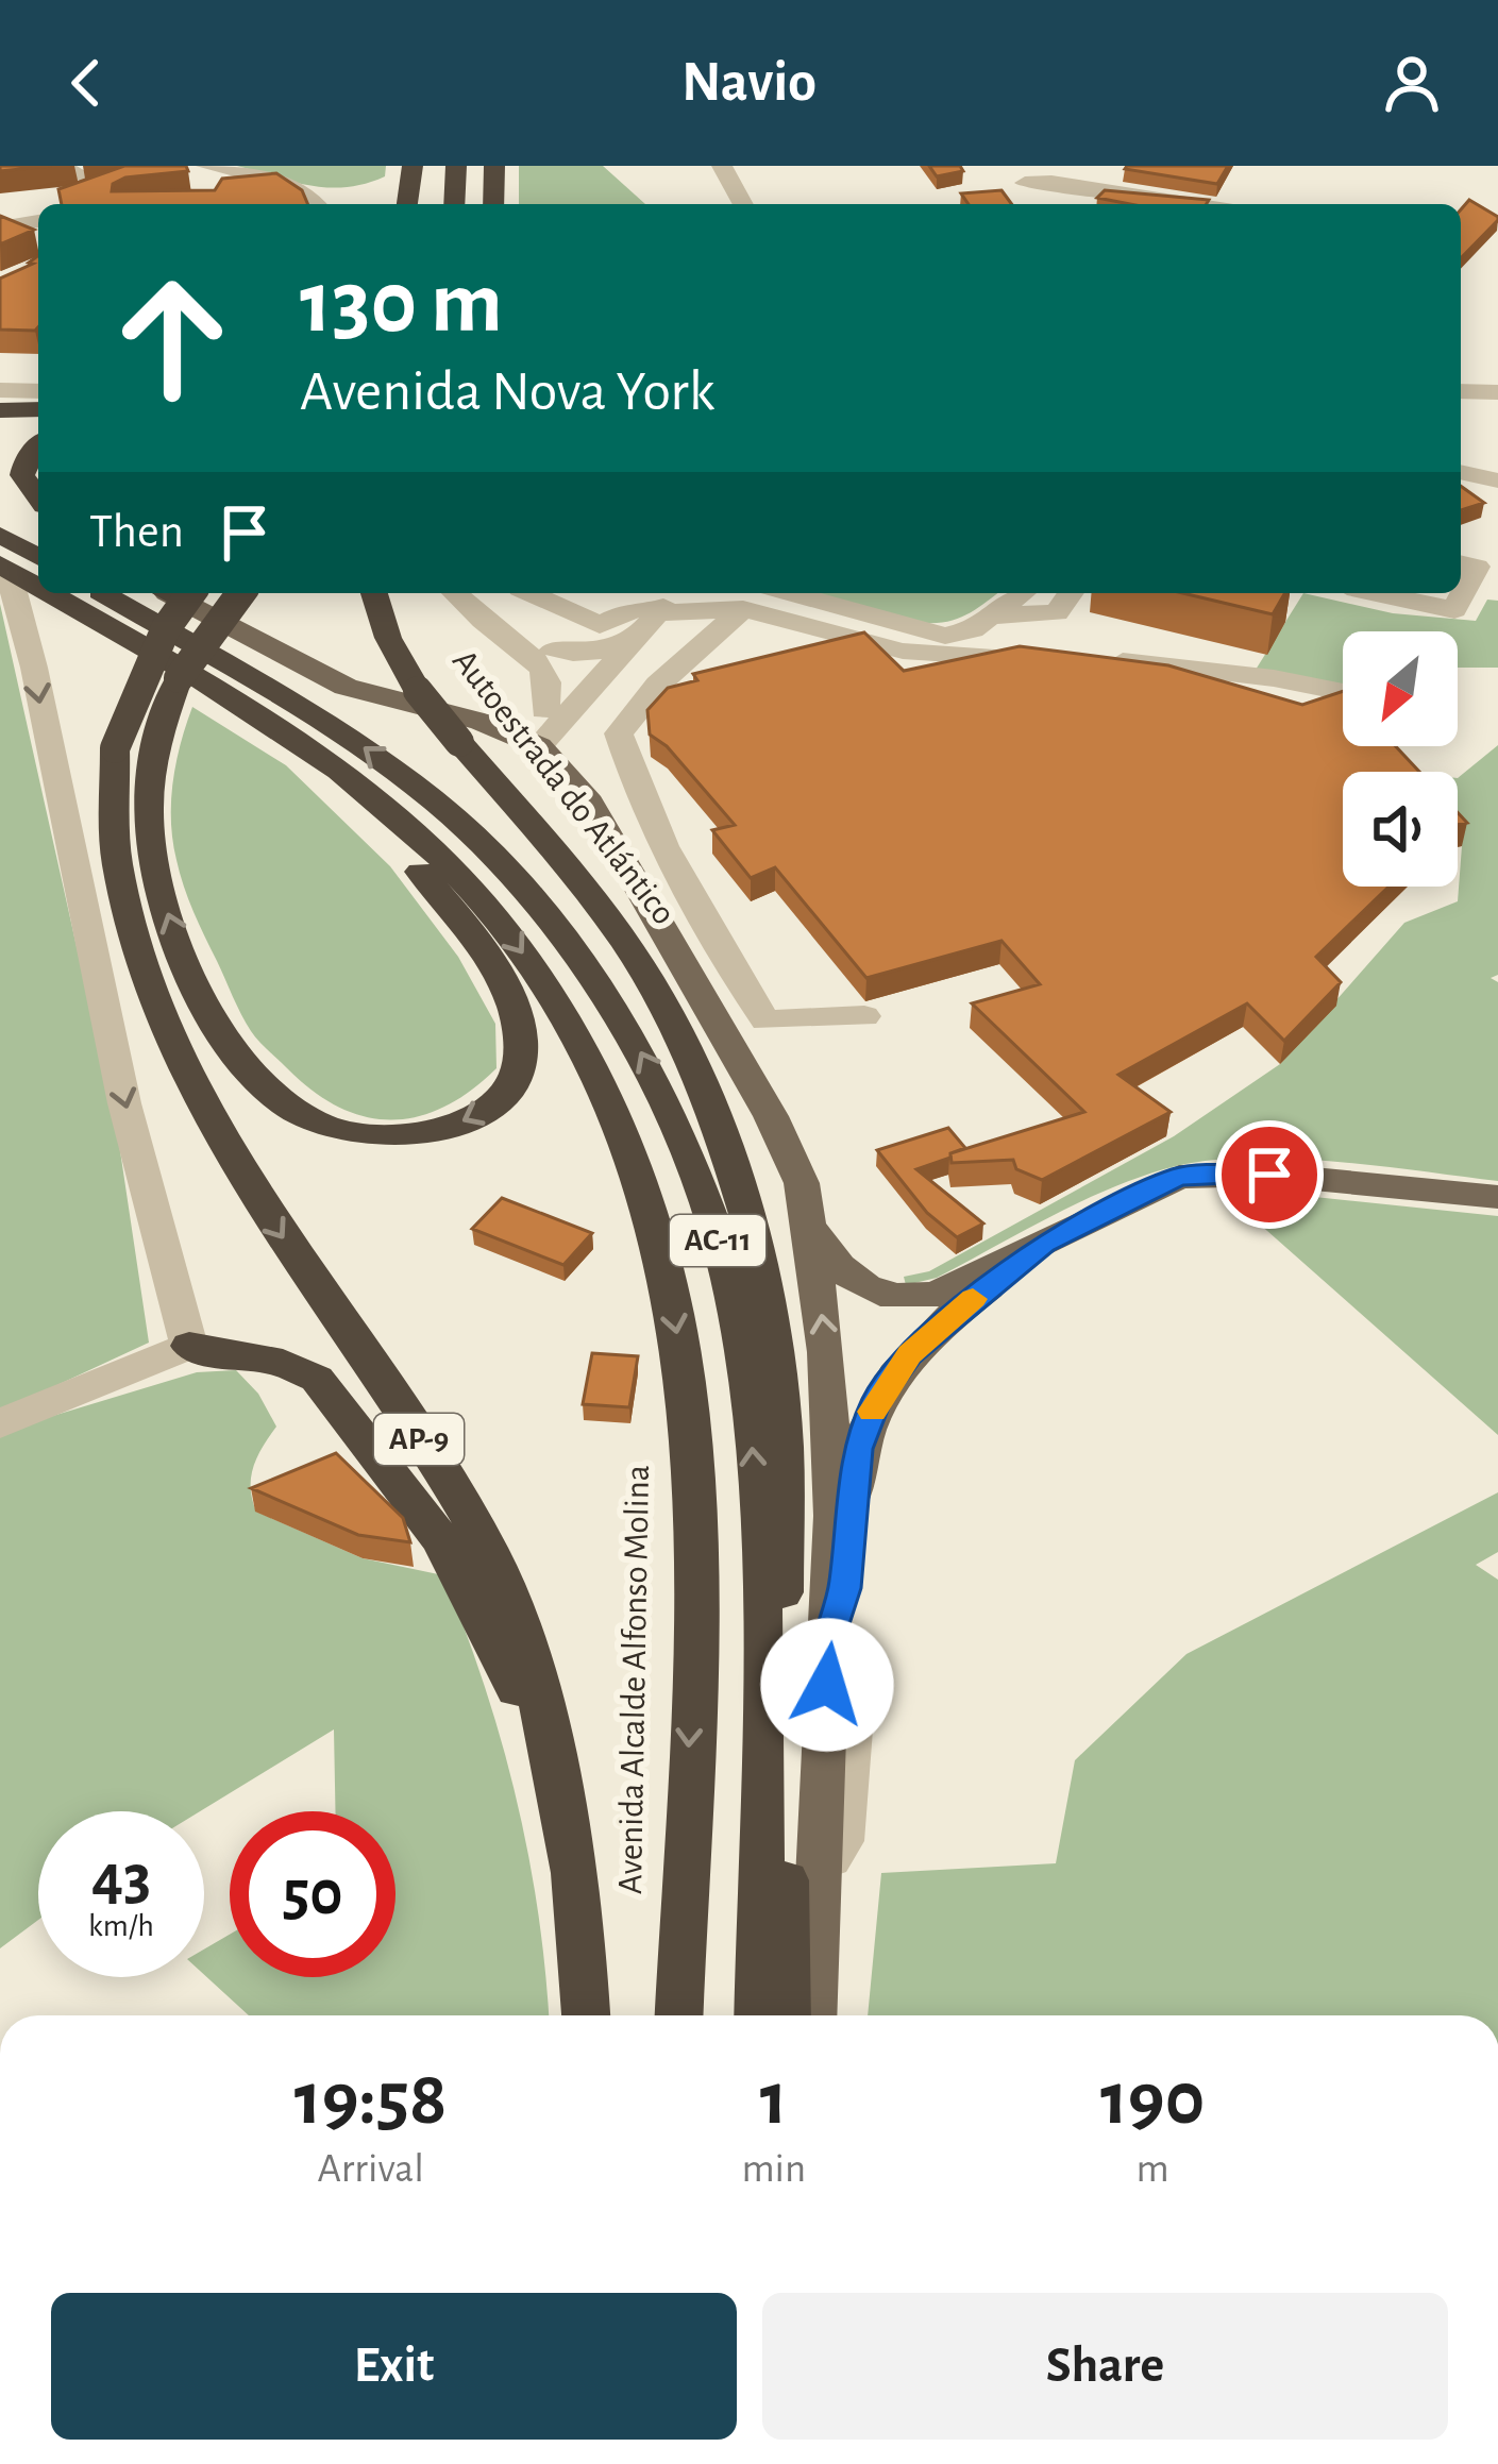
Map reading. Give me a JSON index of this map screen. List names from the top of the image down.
{
  "streets": {
    "highway": [
      "Autoestrada do Atlántico",
      "AC-11",
      "AP-9",
      "Avenida Alcalde Alfonso Molina"
    ]
  },
  "north": "bottom left",
  "page": {
    "header": "Navio",
    "turn": ["130 m", "Avenida Nova York"],
    "then": "Then",
    "speed": "43 km/h",
    "limit": "50",
    "eta": [
      "19:58",
      "Arrival",
      "1",
      "min",
      "190",
      "m"
    ],
    "buttons": ["Exit", "Share"]
  }
}
